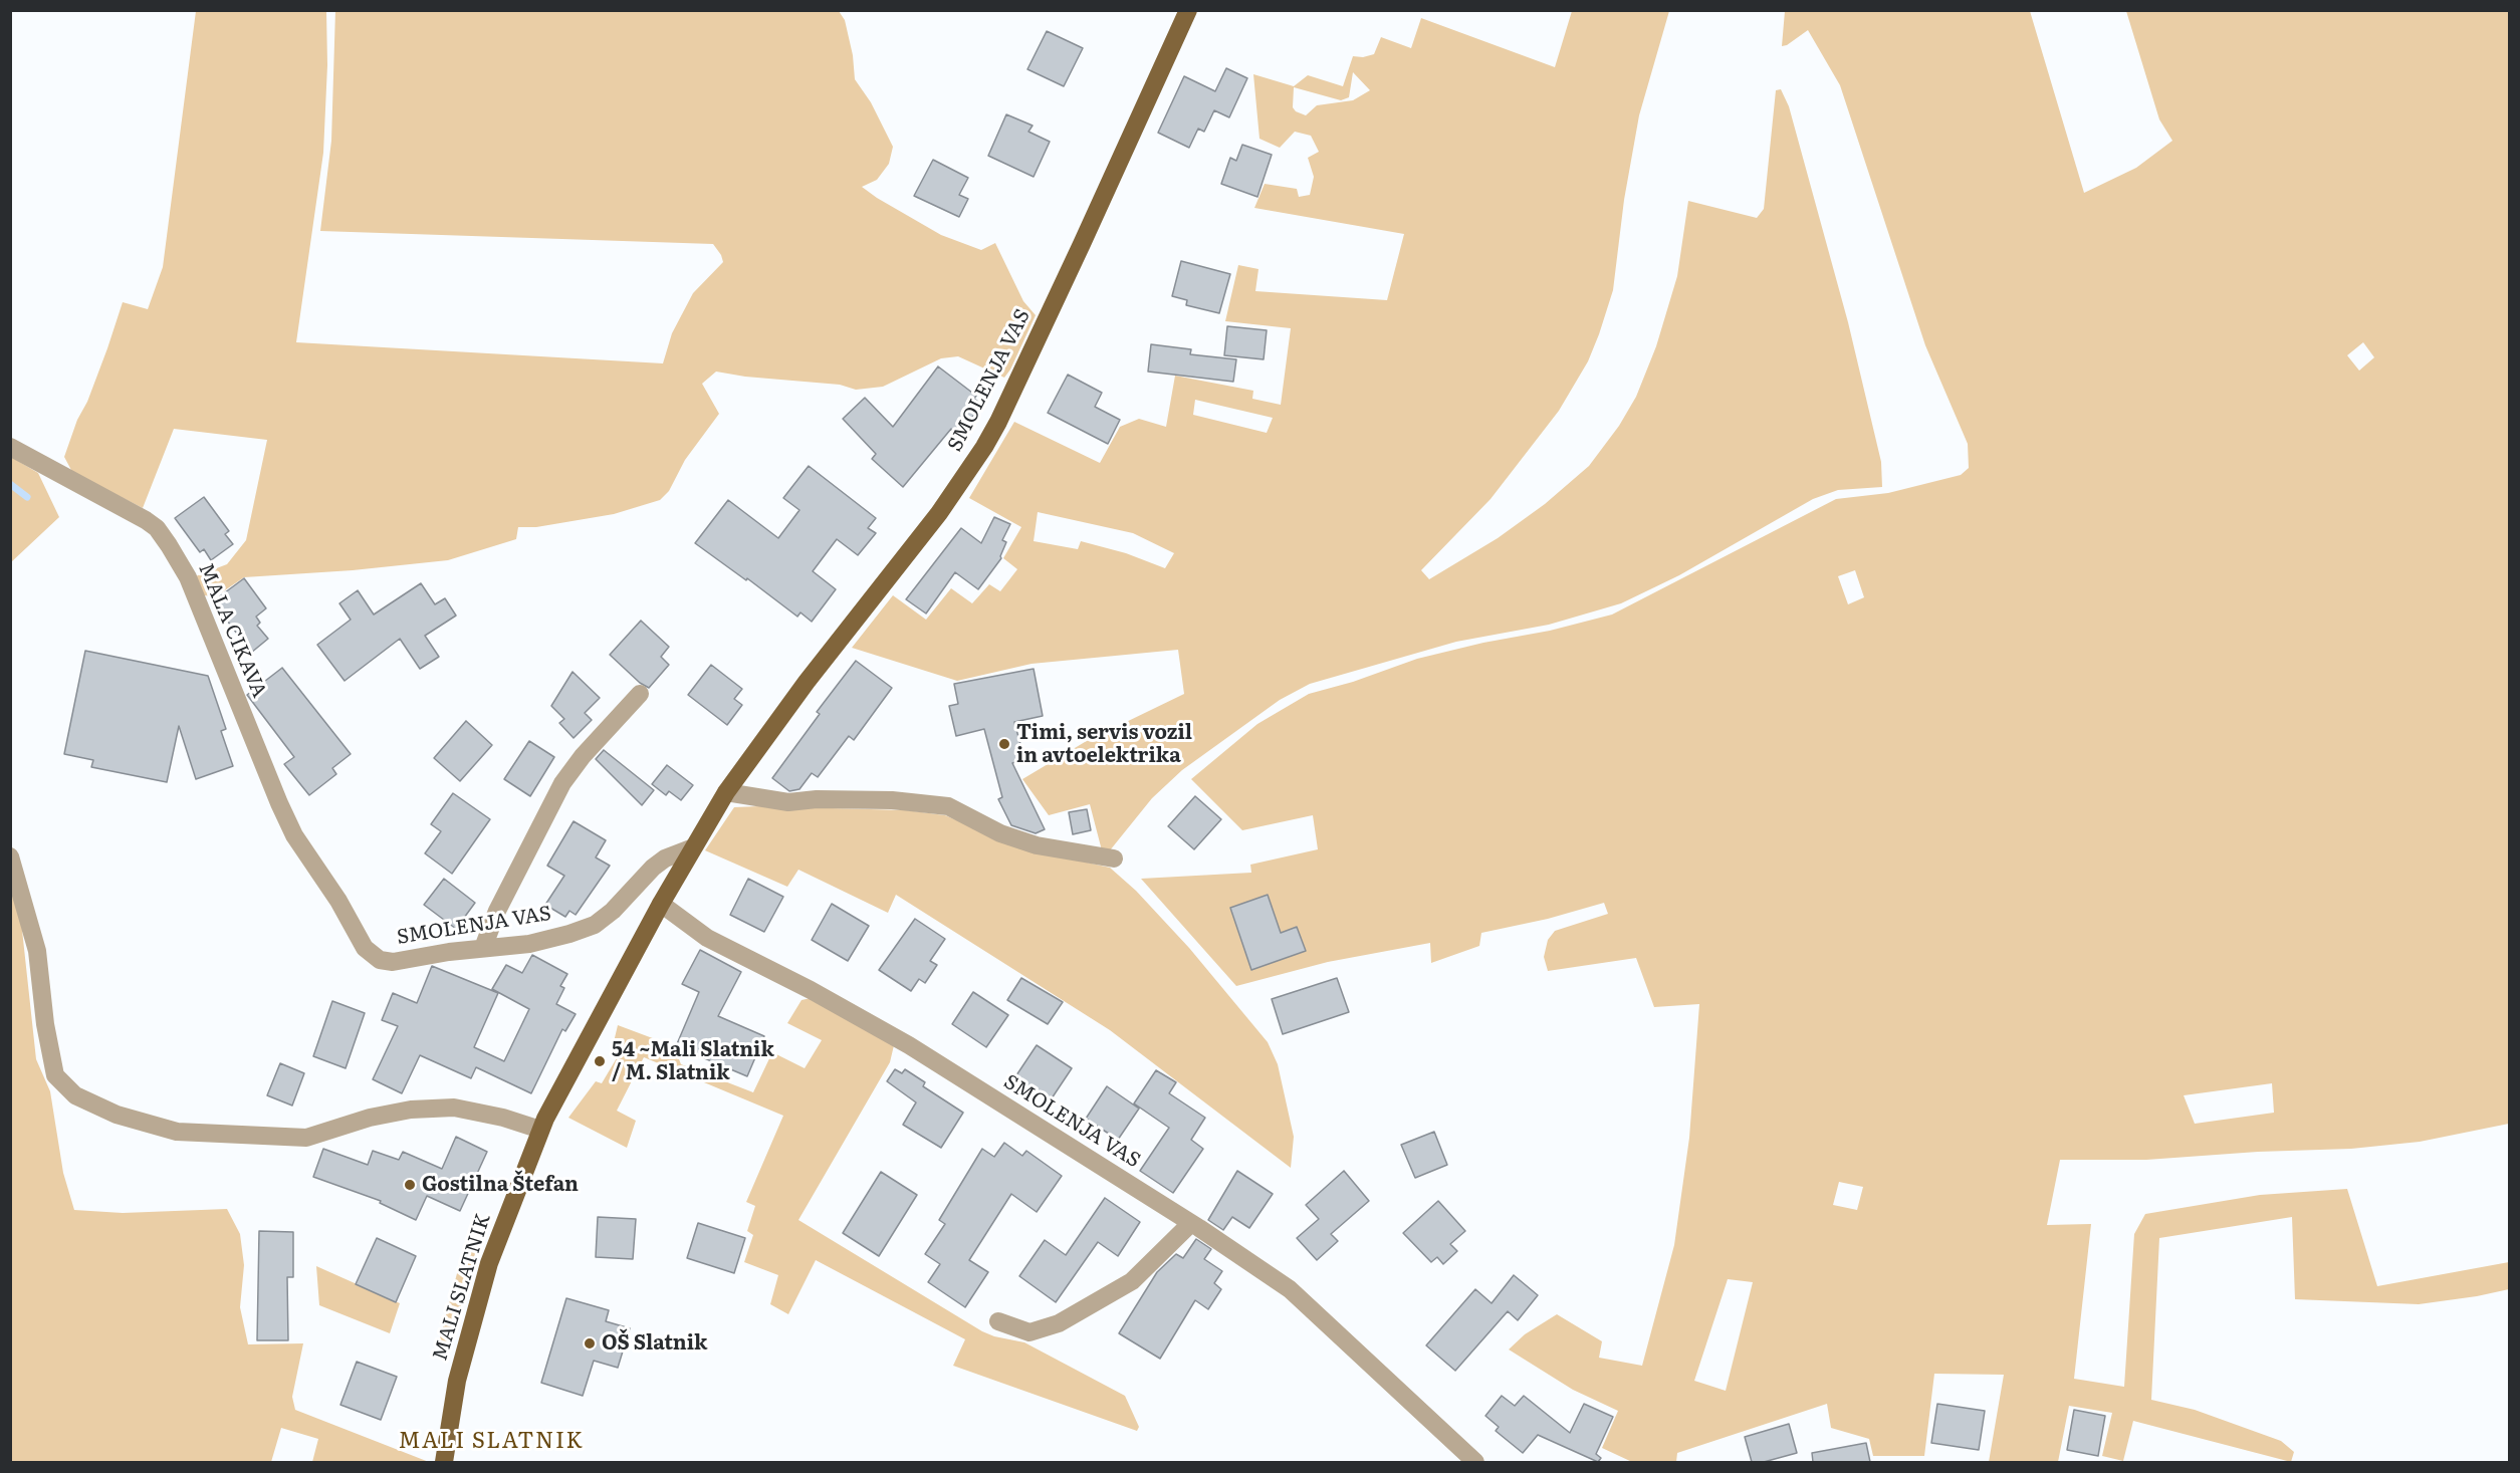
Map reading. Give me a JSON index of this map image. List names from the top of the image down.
{
  "streets": {
    "main road": ["SMOLENJA VAS", "MALI SLATNIK"],
    "street": ["MALA CIKAVA"]
  },
  "crossings": [
    ["SMOLENJA VAS", "MALA CIKAVA"],
    ["SMOLENJA VAS", "MALI SLATNIK"]
  ],
  "districts": ["MALI SLATNIK"],
  "places": [
    "Timi, servis vozil in avtoelektrika",
    "54 ~Mali Slatnik / M. Slatnik",
    "Gostilna Štefan",
    "OŠ Slatnik"
  ]
}
